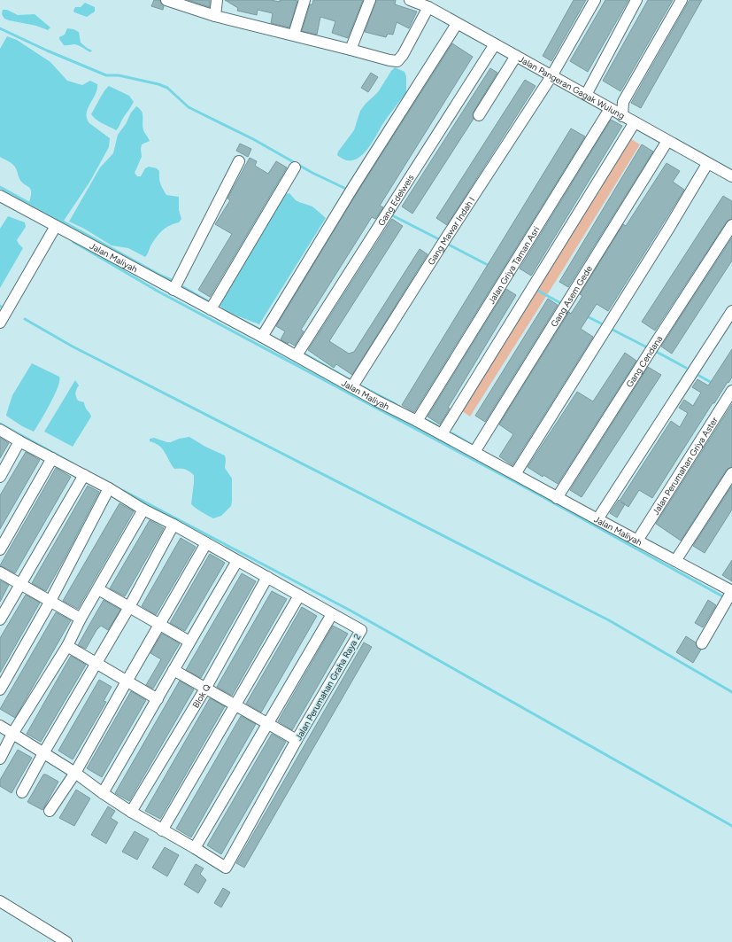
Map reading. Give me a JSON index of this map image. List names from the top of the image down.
{
  "streets": {
    "street": [
      "Jalan Pangeran Gagak Wulung",
      "Gang Edelweis",
      "Gang Mawar Indah I",
      "Jalan Maliyah",
      "Jalan Griya Taman Asri",
      "Gang Asem Gede",
      "Gang Cendana",
      "Jalan Perumahan Griya Aster",
      "Jalan Perumahan Graha Raya 2",
      "Blok Q"
    ]
  },
  "crossings": [
    ["Jalan Pangeran Gagak Wulung", "Gang Edelweis"],
    ["Jalan Pangeran Gagak Wulung", "Gang Mawar Indah I"],
    ["Jalan Pangeran Gagak Wulung", "Jalan Griya Taman Asri"],
    ["Jalan Pangeran Gagak Wulung", "Gang Asem Gede"],
    ["Gang Edelweis", "Jalan Maliyah"],
    ["Gang Mawar Indah I", "Jalan Maliyah"],
    ["Jalan Maliyah", "Jalan Griya Taman Asri"],
    ["Jalan Maliyah", "Gang Asem Gede"],
    ["Jalan Maliyah", "Gang Cendana"],
    ["Jalan Maliyah", "Jalan Perumahan Griya Aster"],
    ["Jalan Perumahan Graha Raya 2", "Blok Q"]
  ]
}
